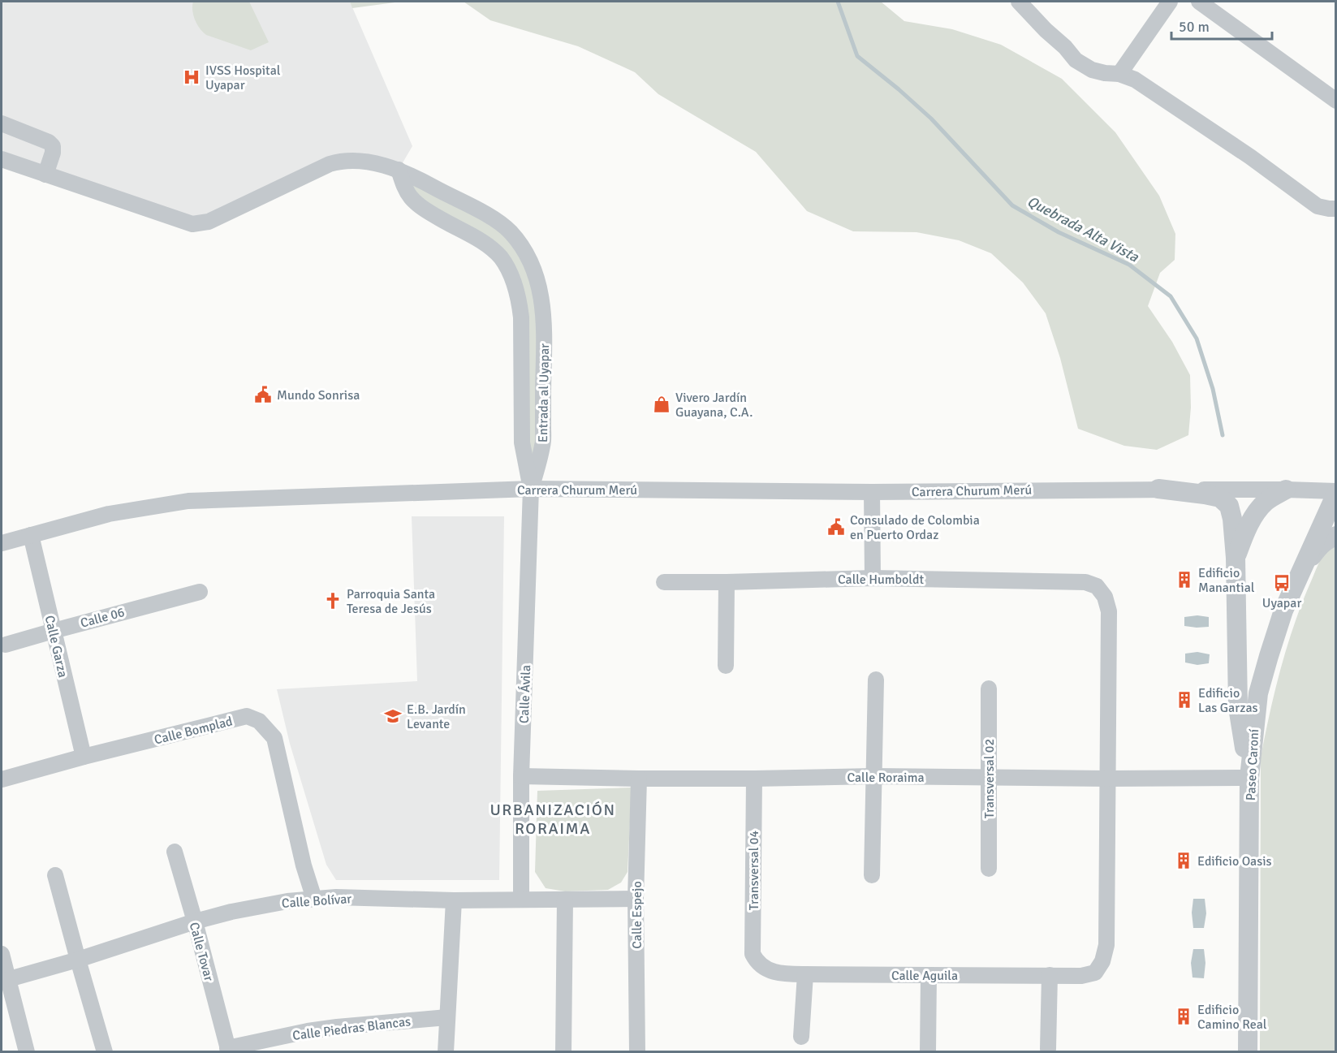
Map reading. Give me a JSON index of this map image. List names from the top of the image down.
{
  "streets": {
    "street": [
      "Entrada al Uyapar",
      "Carrera Churum Merú",
      "Calle Humboldt",
      "Calle 06",
      "Calle Garza",
      "Calle Ávila",
      "Calle Bomplad",
      "Paseo Caroní",
      "Calle Roraima",
      "Transversal 02",
      "Transversal 04",
      "Calle Bolívar",
      "Calle Espejo",
      "Calle Tovar",
      "Calle Aguila",
      "Calle Piedras Blancas"
    ]
  },
  "crossings": [
    ["Entrada al Uyapar", "Carrera Churum Merú"],
    ["Entrada al Uyapar", "Calle Ávila"],
    ["Carrera Churum Merú", "Calle Garza"],
    ["Carrera Churum Merú", "Calle Ávila"],
    ["Carrera Churum Merú", "Paseo Caroní"],
    ["Calle Humboldt", "Calle Roraima"],
    ["Calle Humboldt", "Calle Aguila"],
    ["Calle 06", "Calle Garza"],
    ["Calle Garza", "Calle Bomplad"],
    ["Calle Ávila", "Calle Roraima"],
    ["Calle Ávila", "Calle Bolívar"],
    ["Calle Bomplad", "Calle Bolívar"],
    ["Paseo Caroní", "Calle Roraima"],
    ["Calle Roraima", "Transversal 02"],
    ["Calle Roraima", "Transversal 04"],
    ["Calle Roraima", "Calle Espejo"],
    ["Calle Roraima", "Calle Aguila"],
    ["Transversal 04", "Calle Aguila"],
    ["Calle Bolívar", "Calle Espejo"],
    ["Calle Bolívar", "Calle Tovar"],
    ["Calle Tovar", "Calle Piedras Blancas"]
  ],
  "districts": ["URBANIZACIÓN RORAIMA"],
  "water": ["Quebrada Alta Vista"],
  "places": {
    "hospital": ["IVSS Hospital Uyapar"],
    "public building": ["Mundo Sonrisa", "Consulado de Colombia en Puerto Ordaz"],
    "shop": ["Vivero Jardín Guayana, C.A."],
    "building": [
      "Edificio Manantial",
      "Edificio Las Garzas",
      "Edificio Oasis",
      "Edificio Camino Real"
    ],
    "bus stop": ["Uyapar"],
    "church": ["Parroquia Santa Teresa de Jesús"],
    "school or university": ["E.B. Jardín Levante"]
  },
  "scale_bar": "50 m"
}
